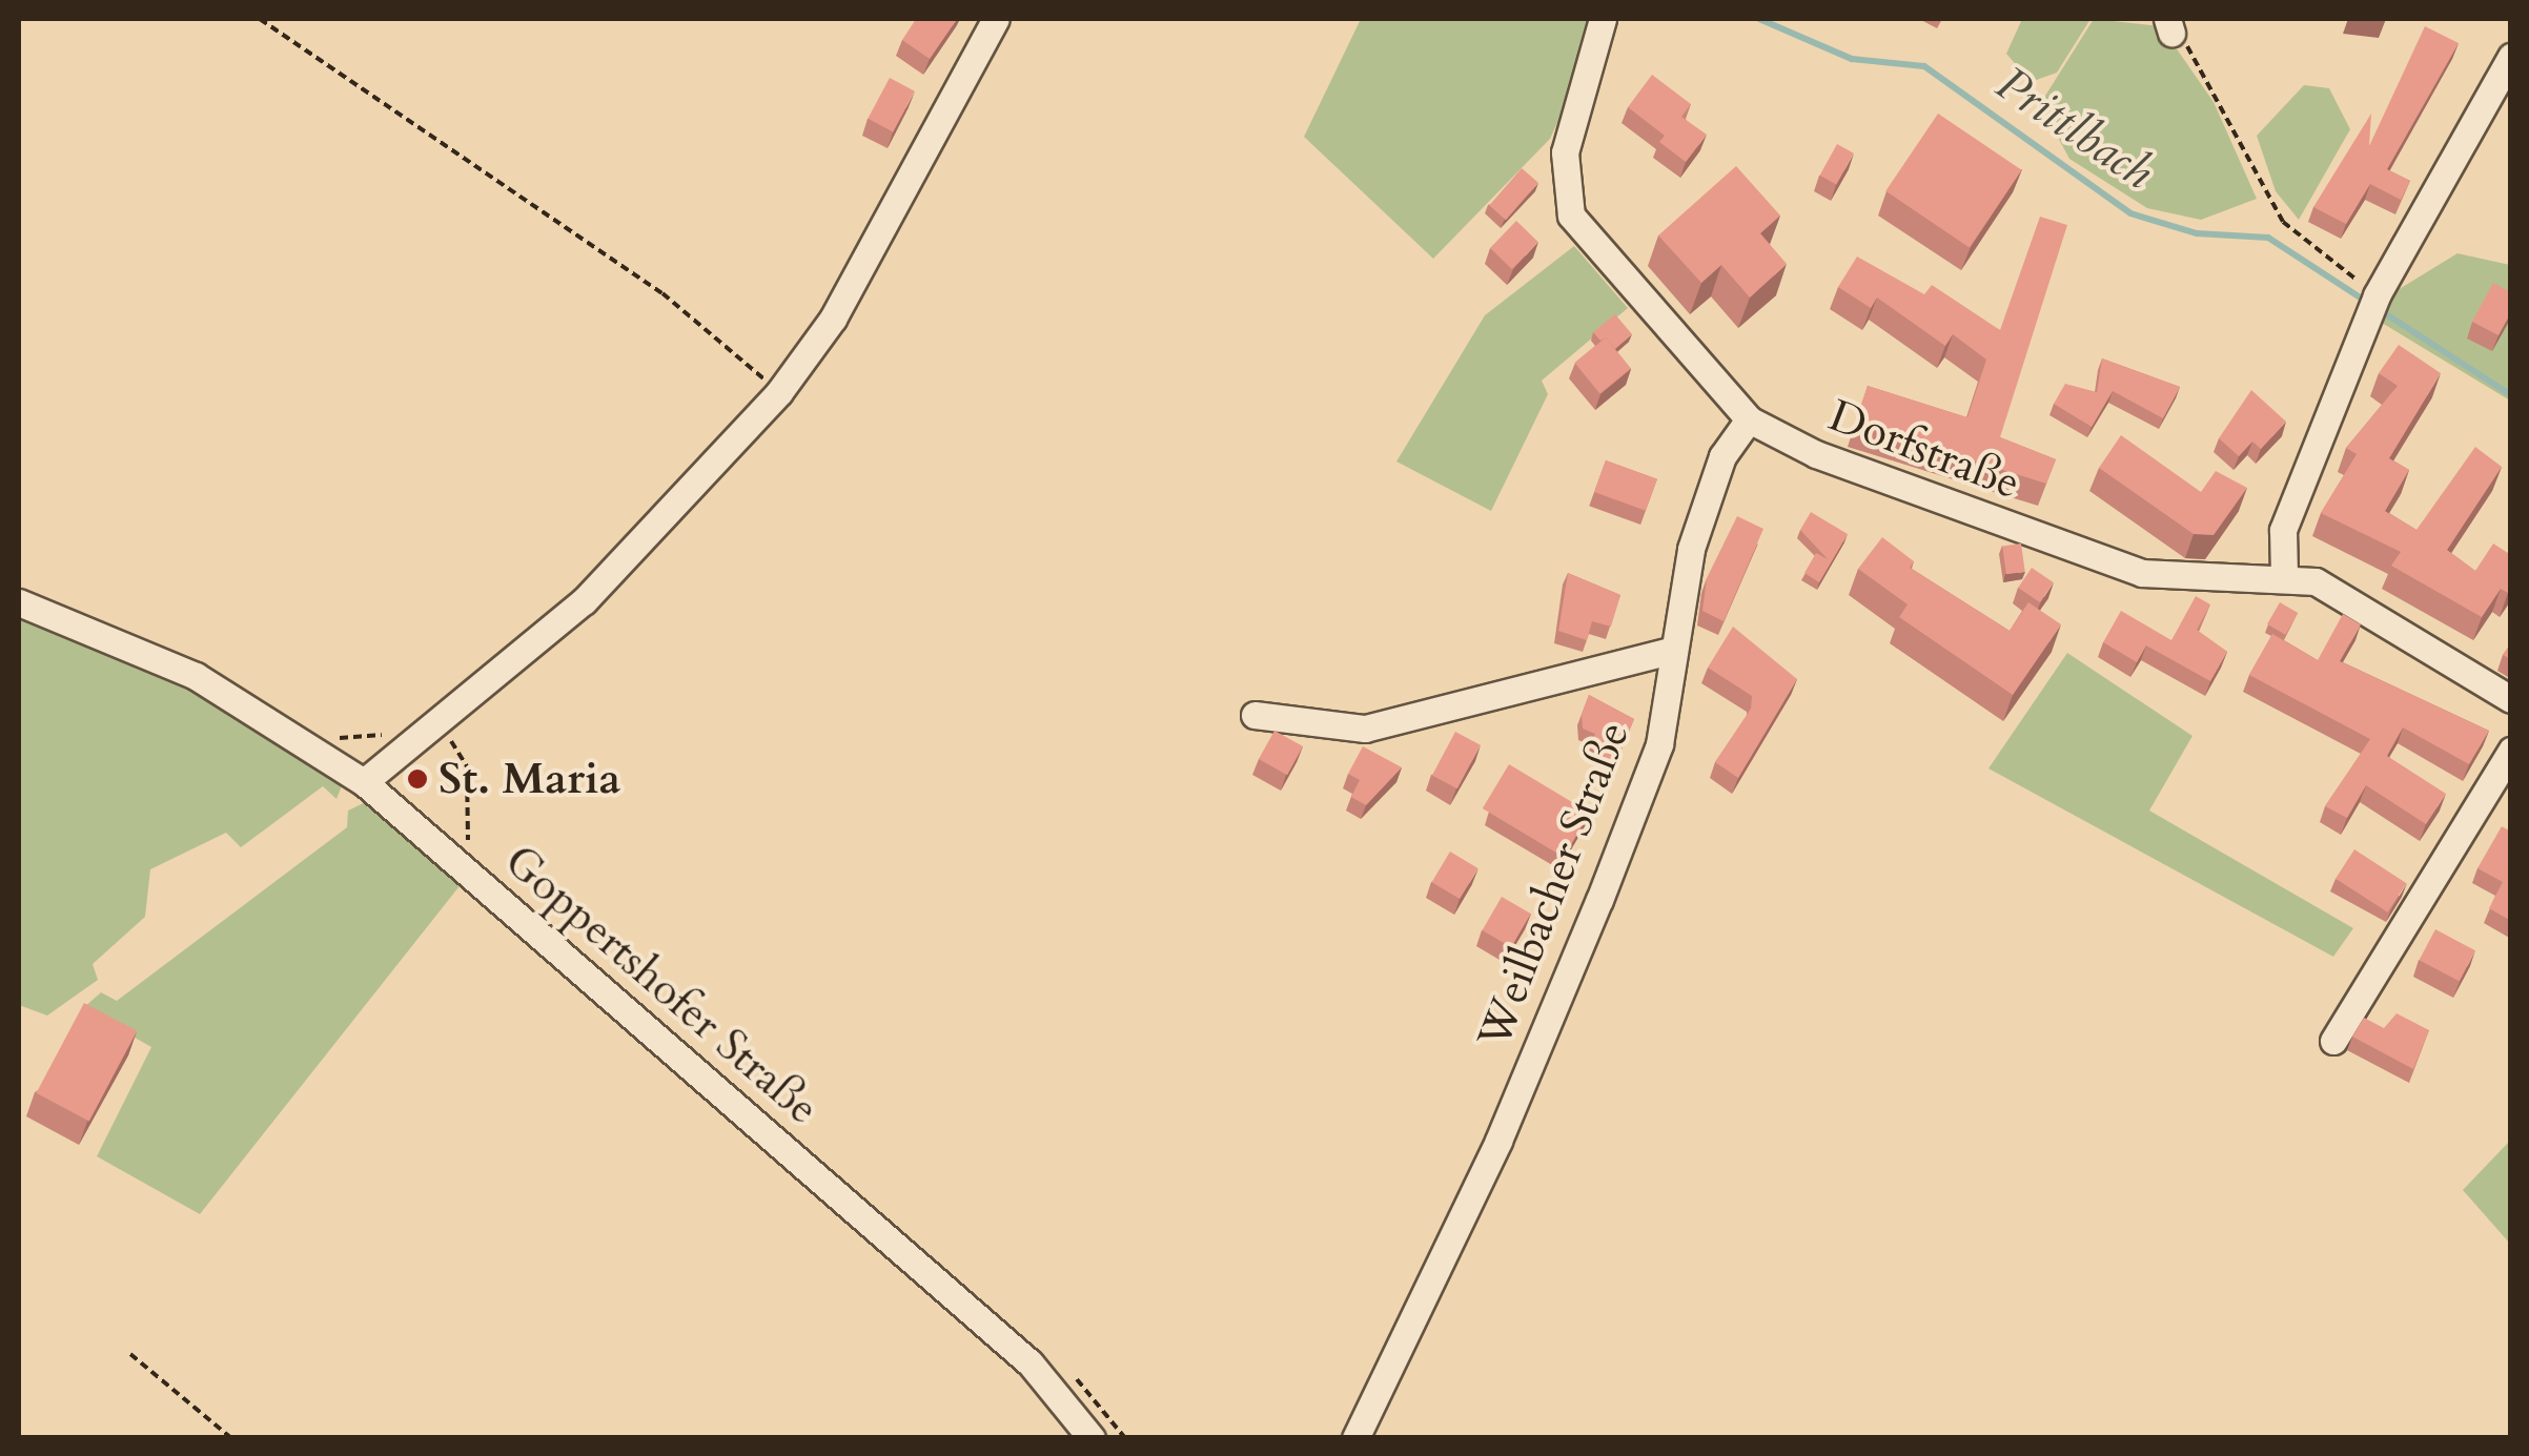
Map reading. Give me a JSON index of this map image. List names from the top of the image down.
{
  "streets": {
    "street": ["Dorfstraße", "Weilbacher Straße", "Goppertshofer Straße"]
  },
  "crossings": [
    ["Dorfstraße", "Weilbacher Straße"]
  ],
  "water": ["Prittlbach"],
  "places": ["St. Maria"]
}
